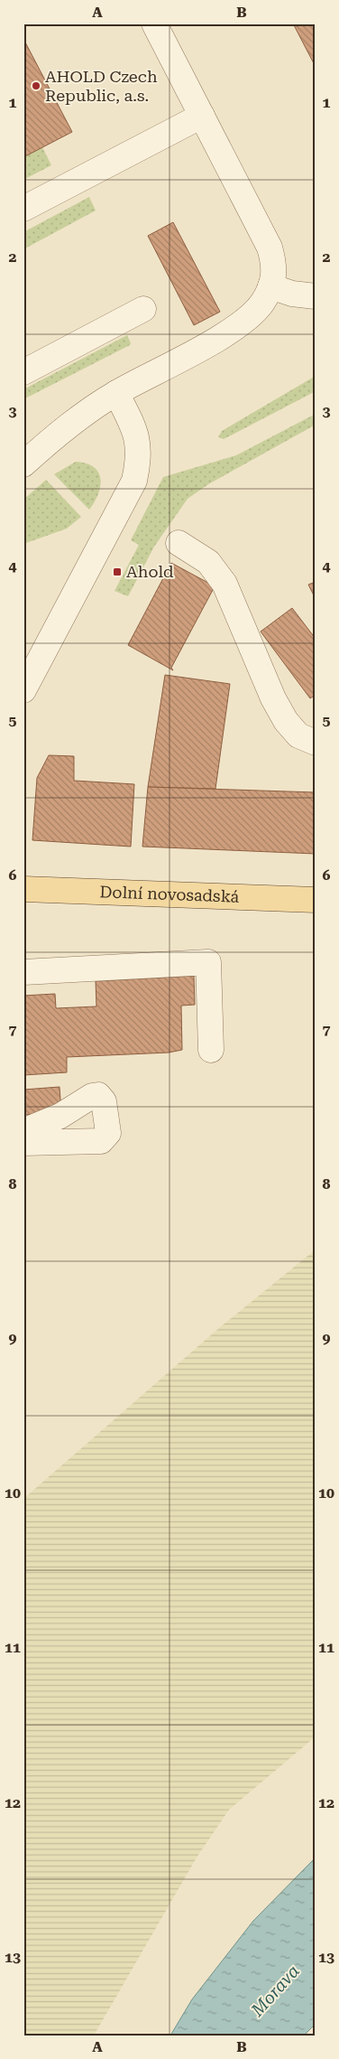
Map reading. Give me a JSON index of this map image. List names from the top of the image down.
{
  "streets": {
    "main road": ["Dolní novosadská"]
  },
  "water": ["Morava"],
  "places": {
    "other": ["AHOLD Czech Republic, a.s."],
    "transit": ["Ahold"]
  },
  "grid": {
    "columns": ["A", "B"],
    "rows": [
      "1",
      "2",
      "3",
      "4",
      "5",
      "6",
      "7",
      "8",
      "9",
      "10",
      "11",
      "12",
      "13"
    ]
  }
}
